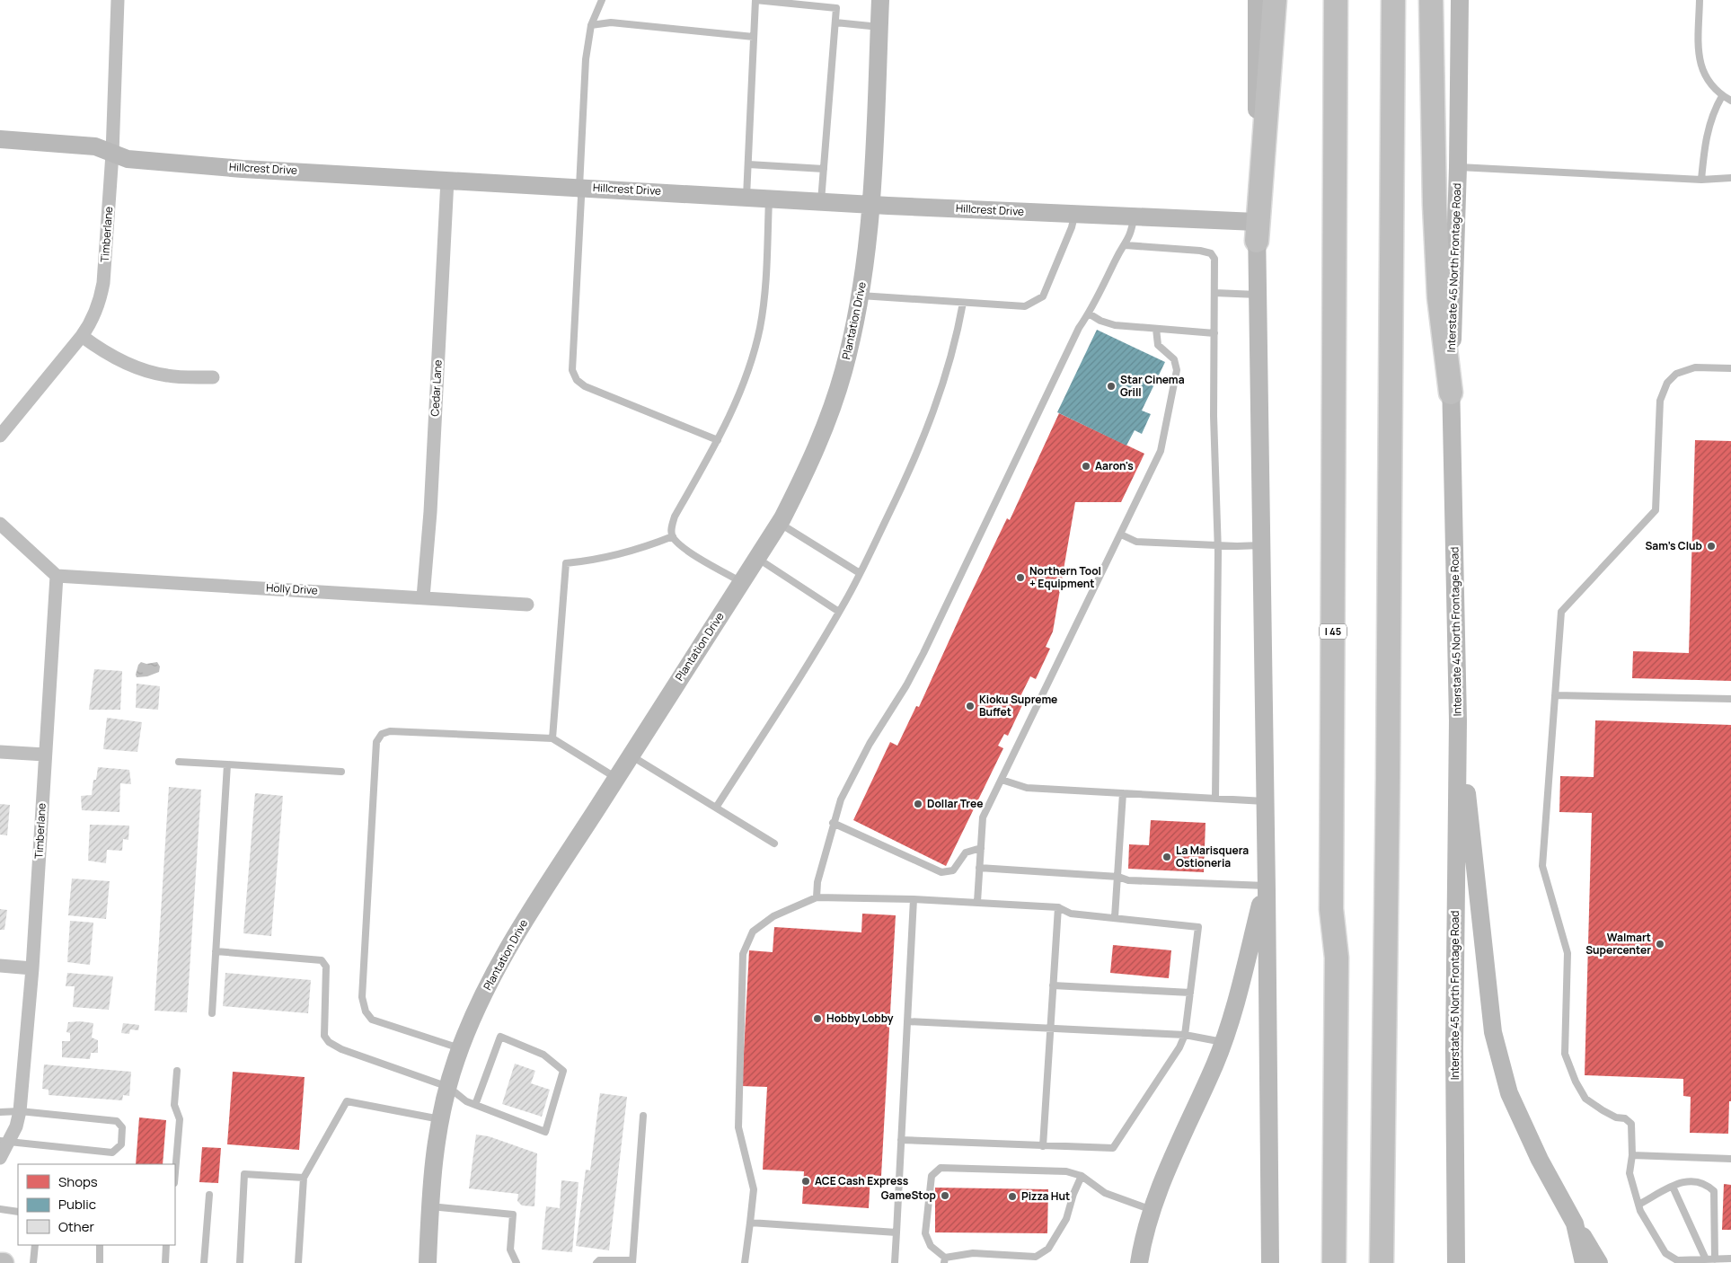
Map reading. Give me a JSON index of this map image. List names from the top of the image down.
{
  "streets": {
    "highway": ["I 45"],
    "main road": ["Hillcrest Drive", "Interstate 45 North Frontage Road", "Plantation Drive"],
    "street": ["Timberlane", "Cedar Lane", "Holly Drive"]
  },
  "crossings": [
    ["Hillcrest Drive", "Timberlane"],
    ["Hillcrest Drive", "Plantation Drive"],
    ["Hillcrest Drive", "Cedar Lane"],
    ["Timberlane", "Holly Drive"],
    ["Cedar Lane", "Holly Drive"]
  ],
  "places": [
    "Star Cinema Grill",
    "Aaron's",
    "Sam's Club",
    "Northern Tool + Equipment",
    "Kioku Supreme Buffet",
    "Dollar Tree",
    "La Marisquera Ostioneria",
    "Walmart Supercenter",
    "Hobby Lobby",
    "ACE Cash Express",
    "GameStop",
    "Pizza Hut"
  ],
  "legend": ["Shops", "Public", "Other"]
}
